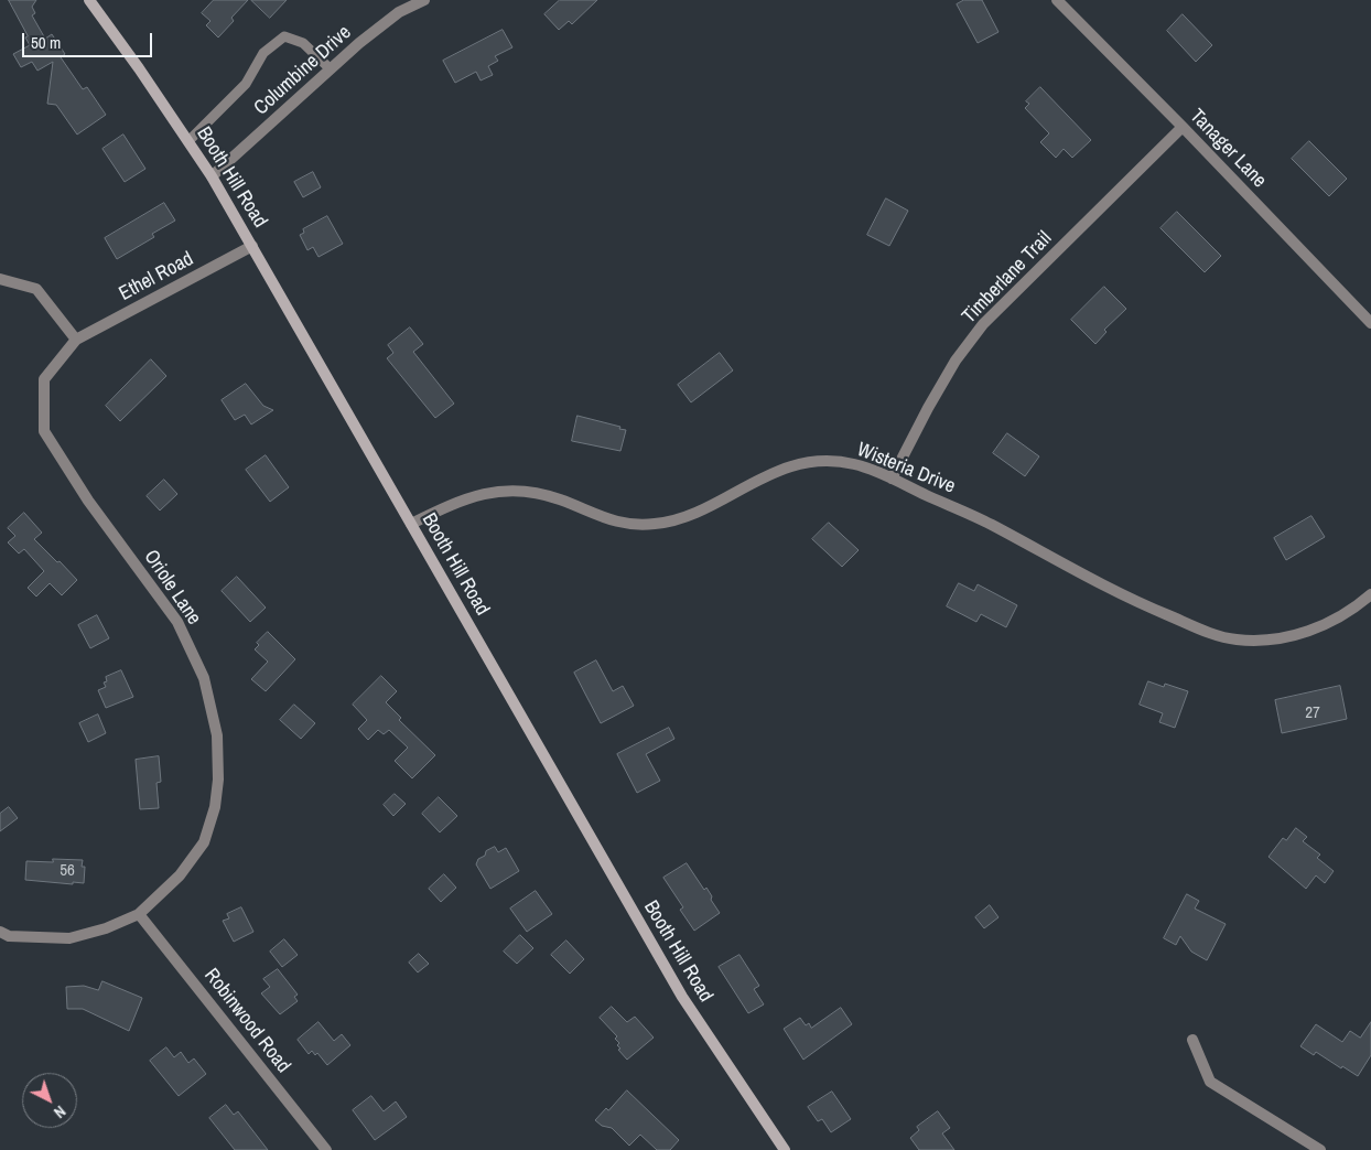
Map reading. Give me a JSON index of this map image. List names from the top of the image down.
{
  "streets": {
    "street": [
      "Columbine Drive",
      "Tanager Lane",
      "Booth Hill Road",
      "Ethel Road",
      "Timberlane Trail",
      "Wisteria Drive",
      "Oriole Lane",
      "Robinwood Road"
    ]
  },
  "crossings": [
    ["Columbine Drive", "Booth Hill Road"],
    ["Tanager Lane", "Timberlane Trail"],
    ["Booth Hill Road", "Ethel Road"],
    ["Booth Hill Road", "Wisteria Drive"],
    ["Ethel Road", "Oriole Lane"],
    ["Timberlane Trail", "Wisteria Drive"],
    ["Oriole Lane", "Robinwood Road"]
  ],
  "house_numbers": ["27", "56"],
  "scale_bar": "50 m",
  "north": "bottom right"
}
